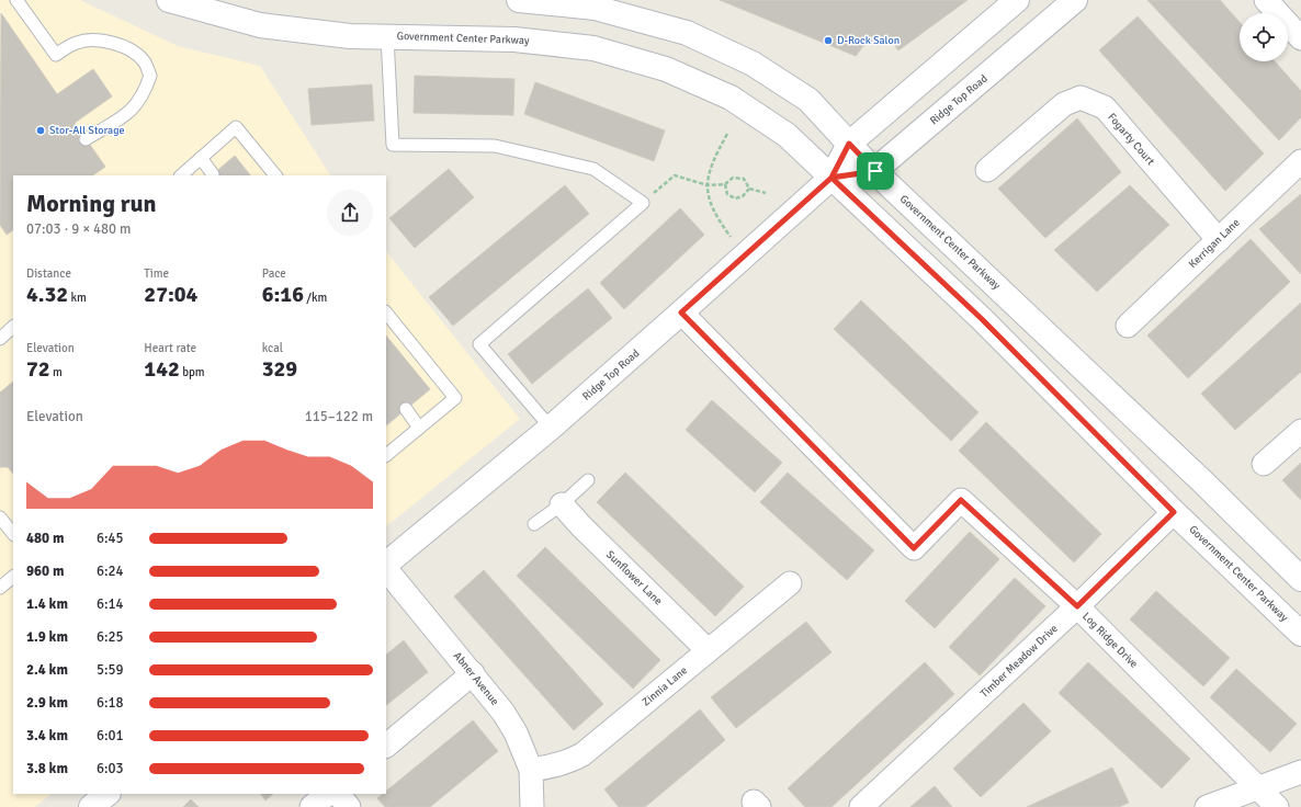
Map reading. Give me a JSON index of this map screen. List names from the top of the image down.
{
  "streets": {
    "street": [
      "Government Center Parkway",
      "Ridge Top Road",
      "Fogarty Court",
      "Kerrigan Lane",
      "Sunflower Lane",
      "Log Ridge Drive",
      "Timber Meadow Drive",
      "Abner Avenue",
      "Zinnia Lane"
    ]
  },
  "crossings": [
    ["Government Center Parkway", "Ridge Top Road"],
    ["Government Center Parkway", "Timber Meadow Drive"],
    ["Ridge Top Road", "Log Ridge Drive"],
    ["Fogarty Court", "Kerrigan Lane"],
    ["Sunflower Lane", "Zinnia Lane"],
    ["Log Ridge Drive", "Timber Meadow Drive"],
    ["Abner Avenue", "Zinnia Lane"]
  ],
  "places": ["D-Rock Salon", "Stor-All Storage"],
  "page": {
    "heading": ["Morning run", "07:03 · 9 × 480 m"],
    "stats": [
      ["Distance", "4.32 km"],
      ["Time", "27:04"],
      ["Pace", "6:16 /km"],
      ["Elevation", "72 m"],
      ["Heart rate", "142 bpm"],
      ["kcal", "329"]
    ],
    "chart": ["Elevation", "115–122 m"],
    "list": [
      {
        "name": "480 m",
        "note": "6:45"
      },
      {
        "name": "960 m",
        "note": "6:24"
      },
      {
        "name": "1.4 km",
        "note": "6:14"
      },
      {
        "name": "1.9 km",
        "note": "6:25"
      },
      {
        "name": "2.4 km",
        "note": "5:59"
      },
      {
        "name": "2.9 km",
        "note": "6:18"
      },
      {
        "name": "3.4 km",
        "note": "6:01"
      },
      {
        "name": "3.8 km",
        "note": "6:03"
      }
    ]
  }
}
